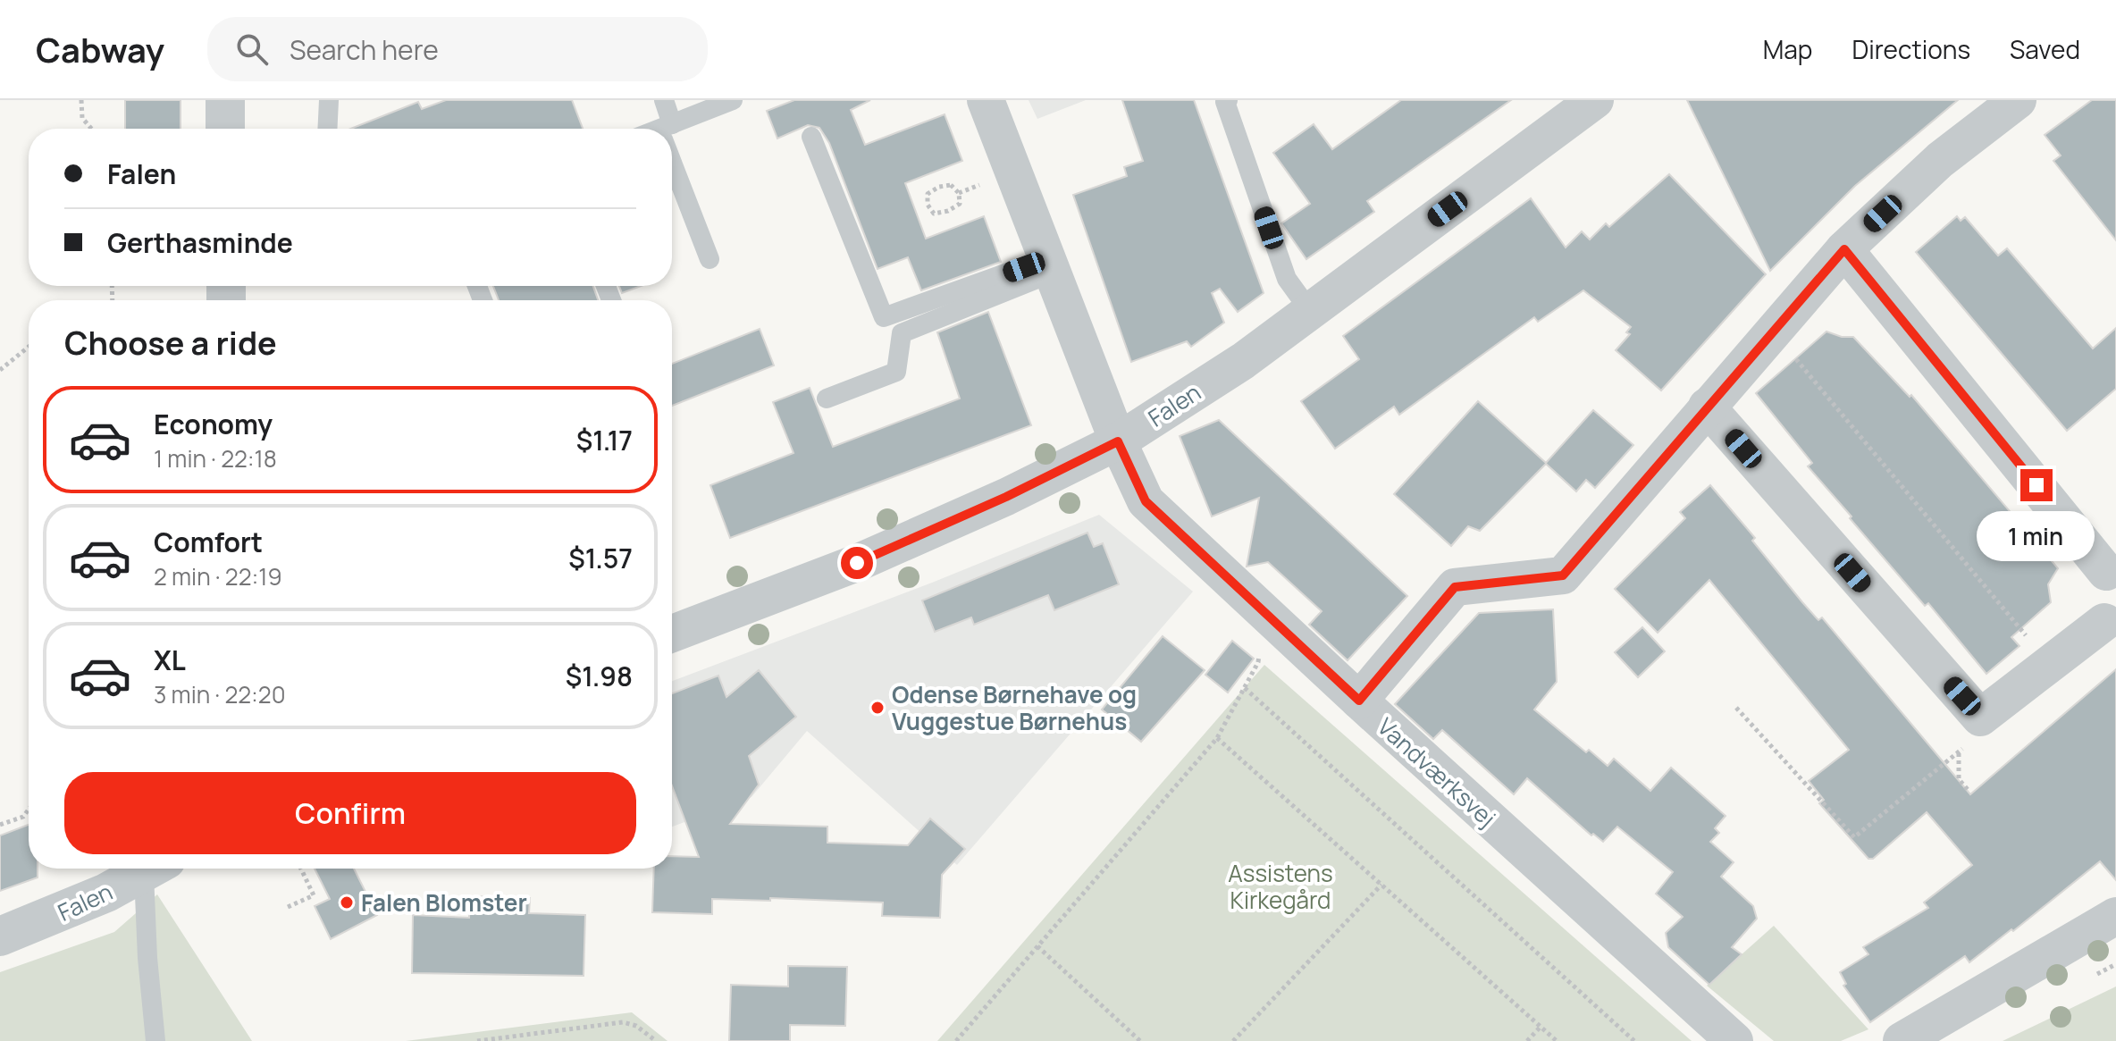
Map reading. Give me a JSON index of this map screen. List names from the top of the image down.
{
  "streets": {
    "street": ["Falen", "Vandværksvej"]
  },
  "crossings": [
    ["Falen", "Vandværksvej"]
  ],
  "parks": ["Assistens Kirkegård"],
  "places": ["Odense Børnehave og Vuggestue Børnehus", "Falen Blomster"],
  "page": {
    "header": "Cabway",
    "search": "Search here",
    "nav": ["Map", "Directions", "Saved"],
    "banner": ["Falen", "Gerthasminde"],
    "heading": "Choose a ride",
    "list": [
      {
        "name": "Economy",
        "note": "1 min · 22:18",
        "value": "$1.17"
      },
      {
        "name": "Comfort",
        "note": "2 min · 22:19",
        "value": "$1.57"
      },
      {
        "name": "XL",
        "note": "3 min · 22:20",
        "value": "$1.98"
      }
    ],
    "bubble": "1 min",
    "buttons": "Confirm"
  }
}
